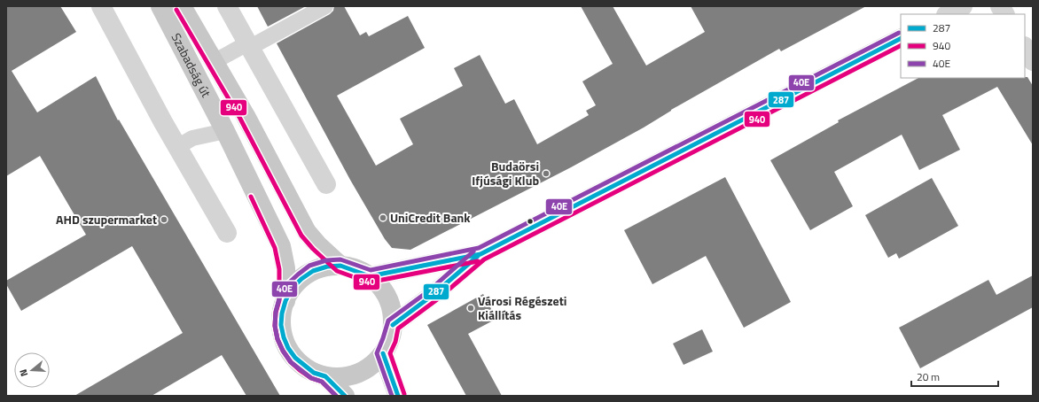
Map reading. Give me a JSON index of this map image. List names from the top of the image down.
{
  "streets": {
    "main road": ["Szabadság út"]
  },
  "places": [
    "Budaörsi Ifjúsági Klub",
    "UniCredit Bank",
    "AHD szupermarket",
    "Városi Régészeti Kiállítás"
  ],
  "lines": ["transit line 940", "transit line 40E", "transit line 287"],
  "legend": ["287", "940", "40E"],
  "scale_bar": "20 m",
  "north": "left"
}
